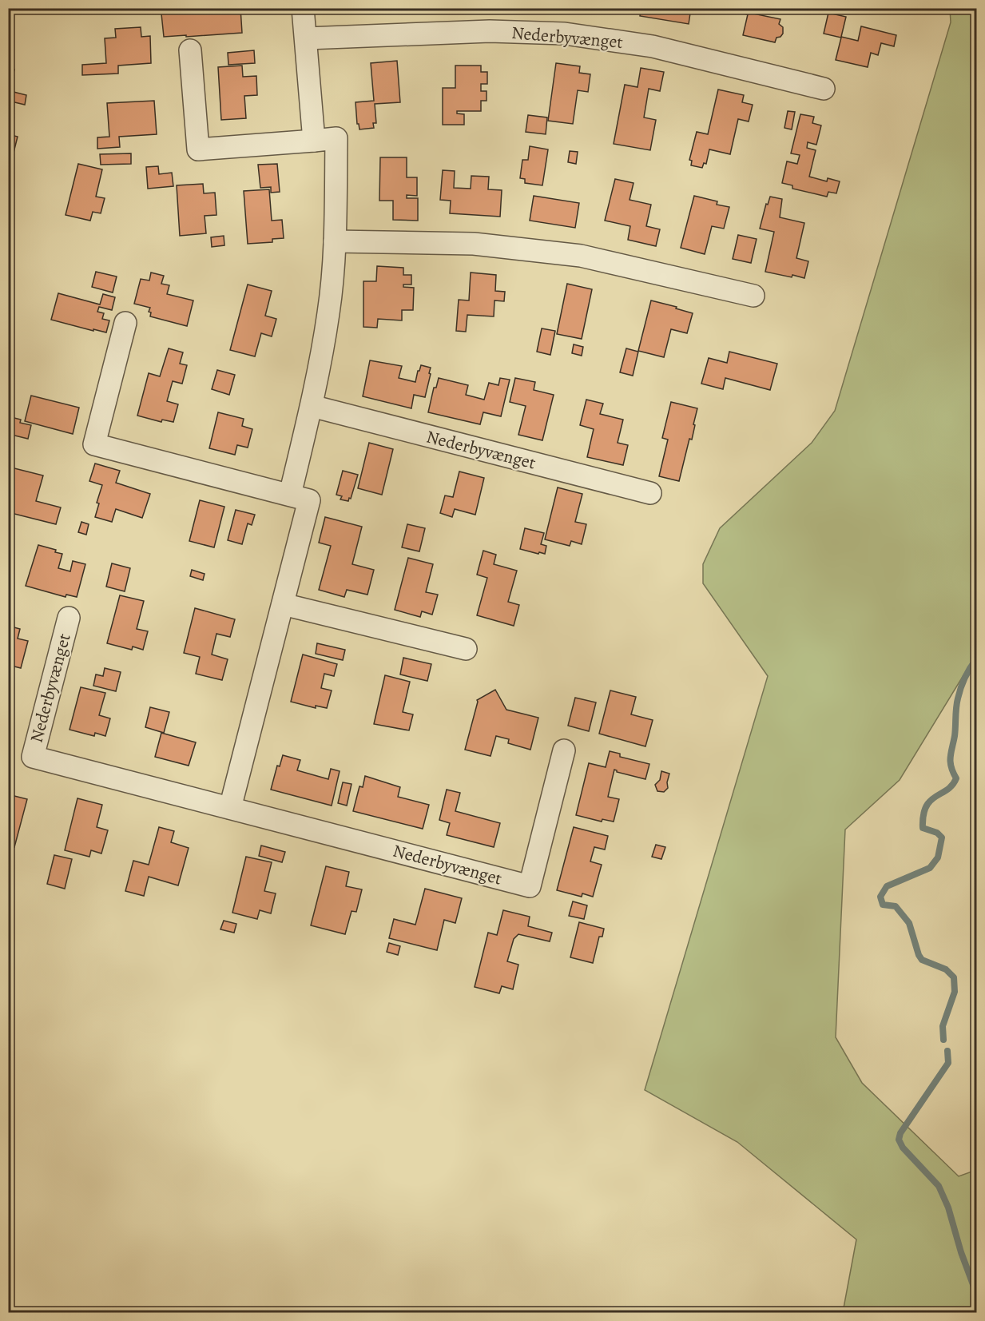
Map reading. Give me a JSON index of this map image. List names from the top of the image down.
{
  "streets": {
    "street": ["Nederbyvænget"]
  }
}
